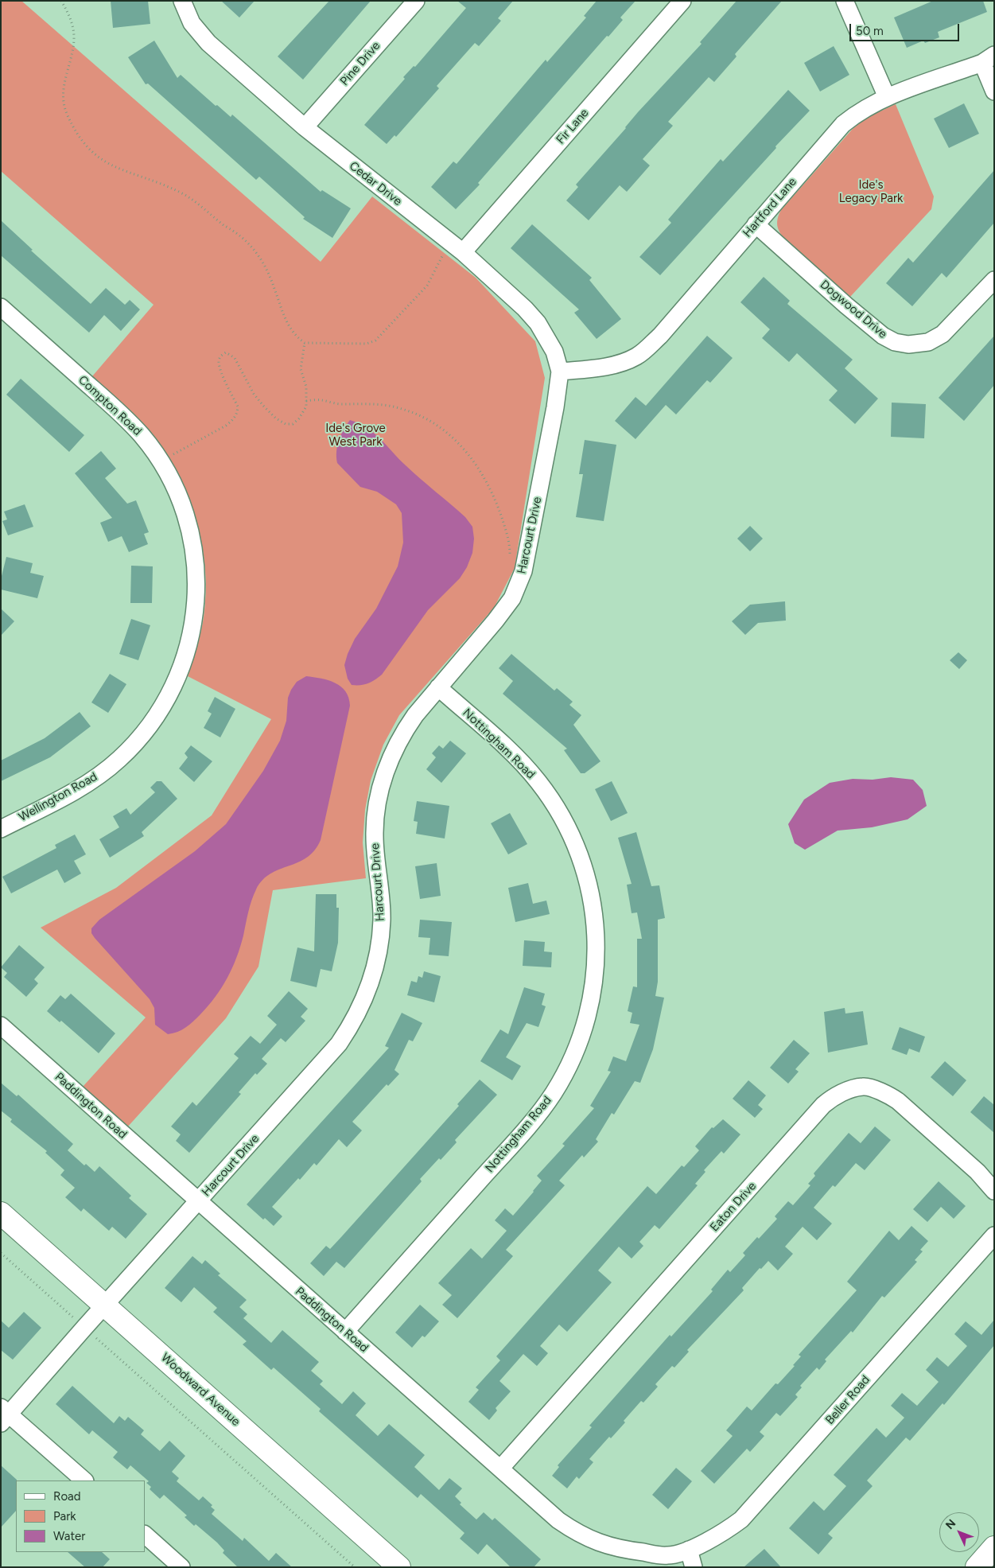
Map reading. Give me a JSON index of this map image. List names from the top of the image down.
{
  "streets": {
    "main road": ["Woodward Avenue"],
    "street": [
      "Pine Drive",
      "Fir Lane",
      "Cedar Drive",
      "Hartford Lane",
      "Dogwood Drive",
      "Compton Road",
      "Harcourt Drive",
      "Nottingham Road",
      "Wellington Road",
      "Paddington Road",
      "Eaton Drive",
      "Beller Road"
    ]
  },
  "crossings": [
    ["Pine Drive", "Cedar Drive"],
    ["Fir Lane", "Cedar Drive"],
    ["Cedar Drive", "Hartford Lane"],
    ["Cedar Drive", "Harcourt Drive"],
    ["Hartford Lane", "Dogwood Drive"],
    ["Hartford Lane", "Harcourt Drive"],
    ["Compton Road", "Wellington Road"],
    ["Harcourt Drive", "Nottingham Road"],
    ["Harcourt Drive", "Paddington Road"],
    ["Harcourt Drive", "Woodward Avenue"],
    ["Nottingham Road", "Paddington Road"],
    ["Paddington Road", "Eaton Drive"],
    ["Paddington Road", "Beller Road"]
  ],
  "parks": ["Ide's Legacy Park", "Ide's Grove West Park"],
  "legend": ["Road", "Park", "Water"],
  "scale_bar": "50 m",
  "north": "top left"
}
